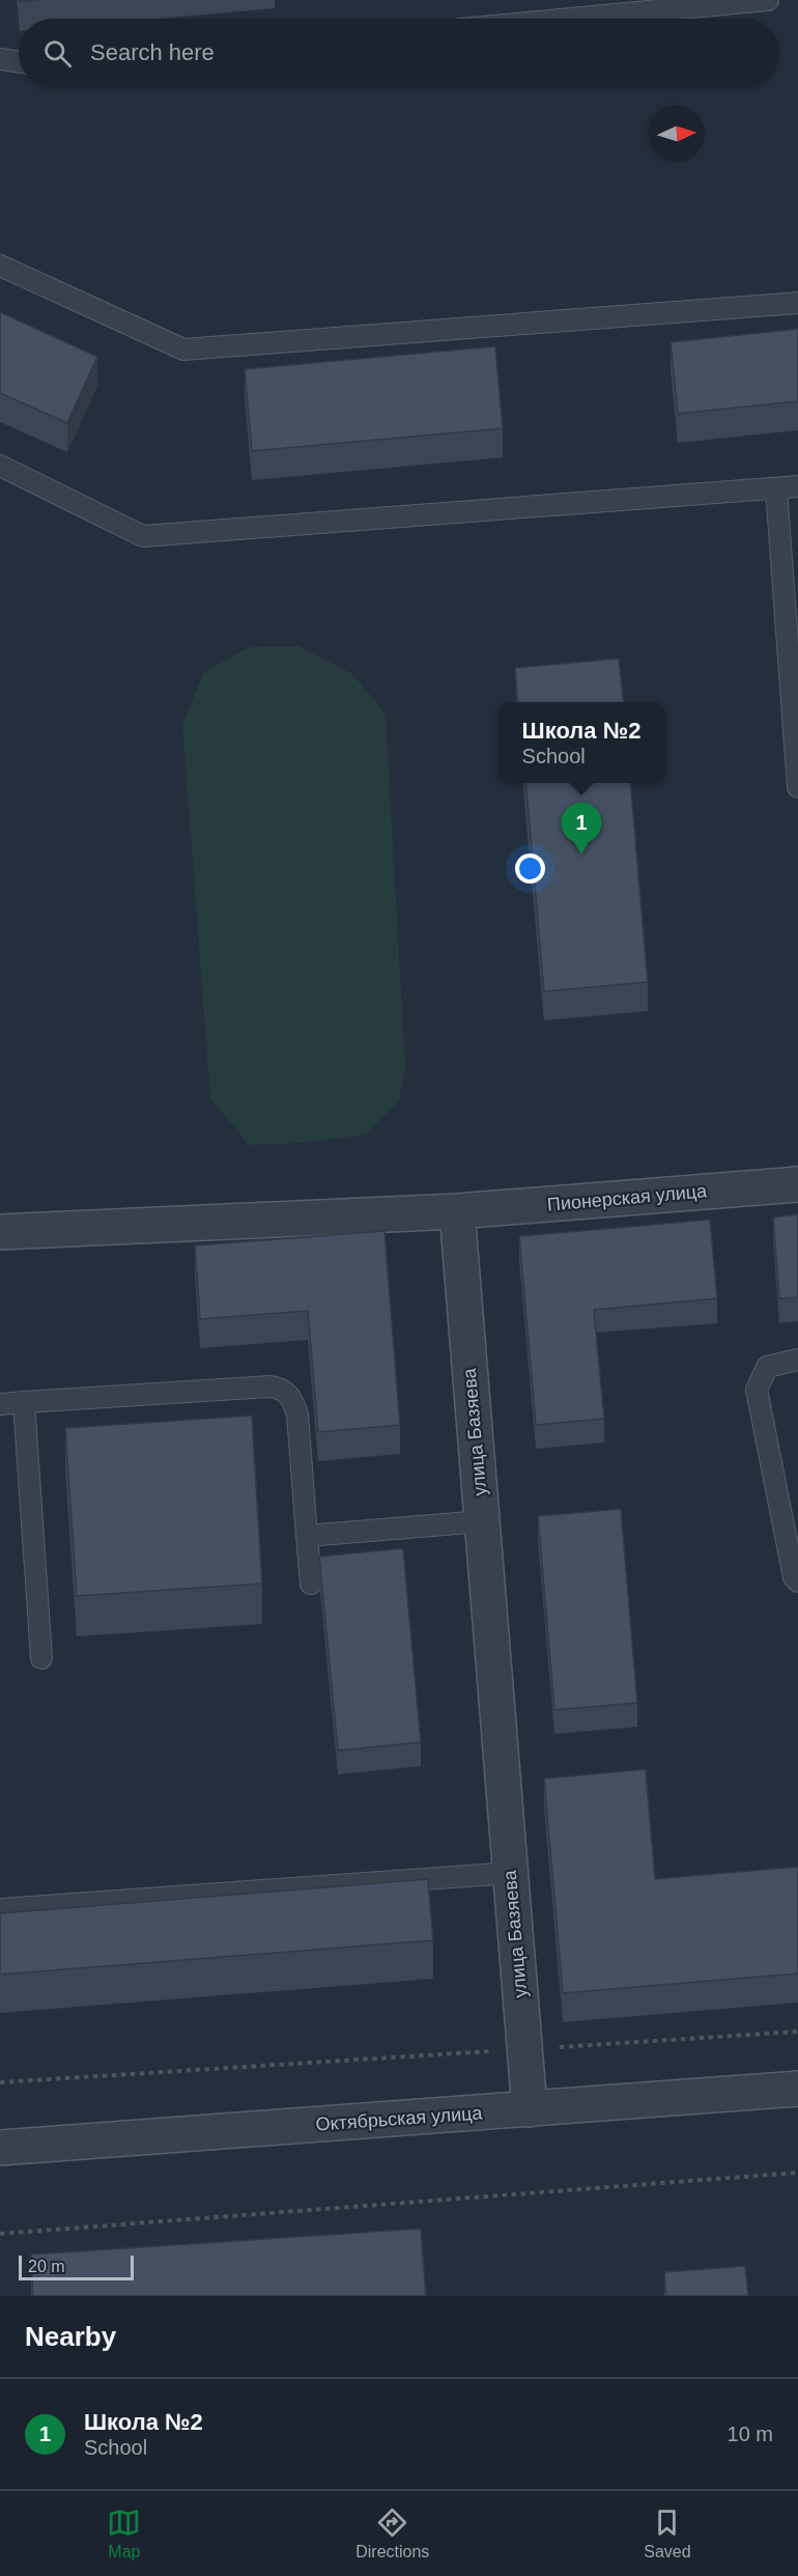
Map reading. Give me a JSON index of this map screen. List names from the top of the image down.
{
  "streets": {
    "street": ["Пионерская улица", "улица Базяева", "Октябрьская улица"]
  },
  "crossings": [
    ["Пионерская улица", "улица Базяева"],
    ["улица Базяева", "Октябрьская улица"]
  ],
  "scale_bar": "20 m",
  "north": "right",
  "page": {
    "search": "Search here",
    "popup": ["Школа №2", "School"],
    "pins": "1",
    "scale": "20 m",
    "heading": "Nearby",
    "list": [
      {
        "mark": "1",
        "name": "Школа №2",
        "note": "School",
        "value": "10 m"
      }
    ],
    "nav": ["Map", "Directions", "Saved"]
  }
}
